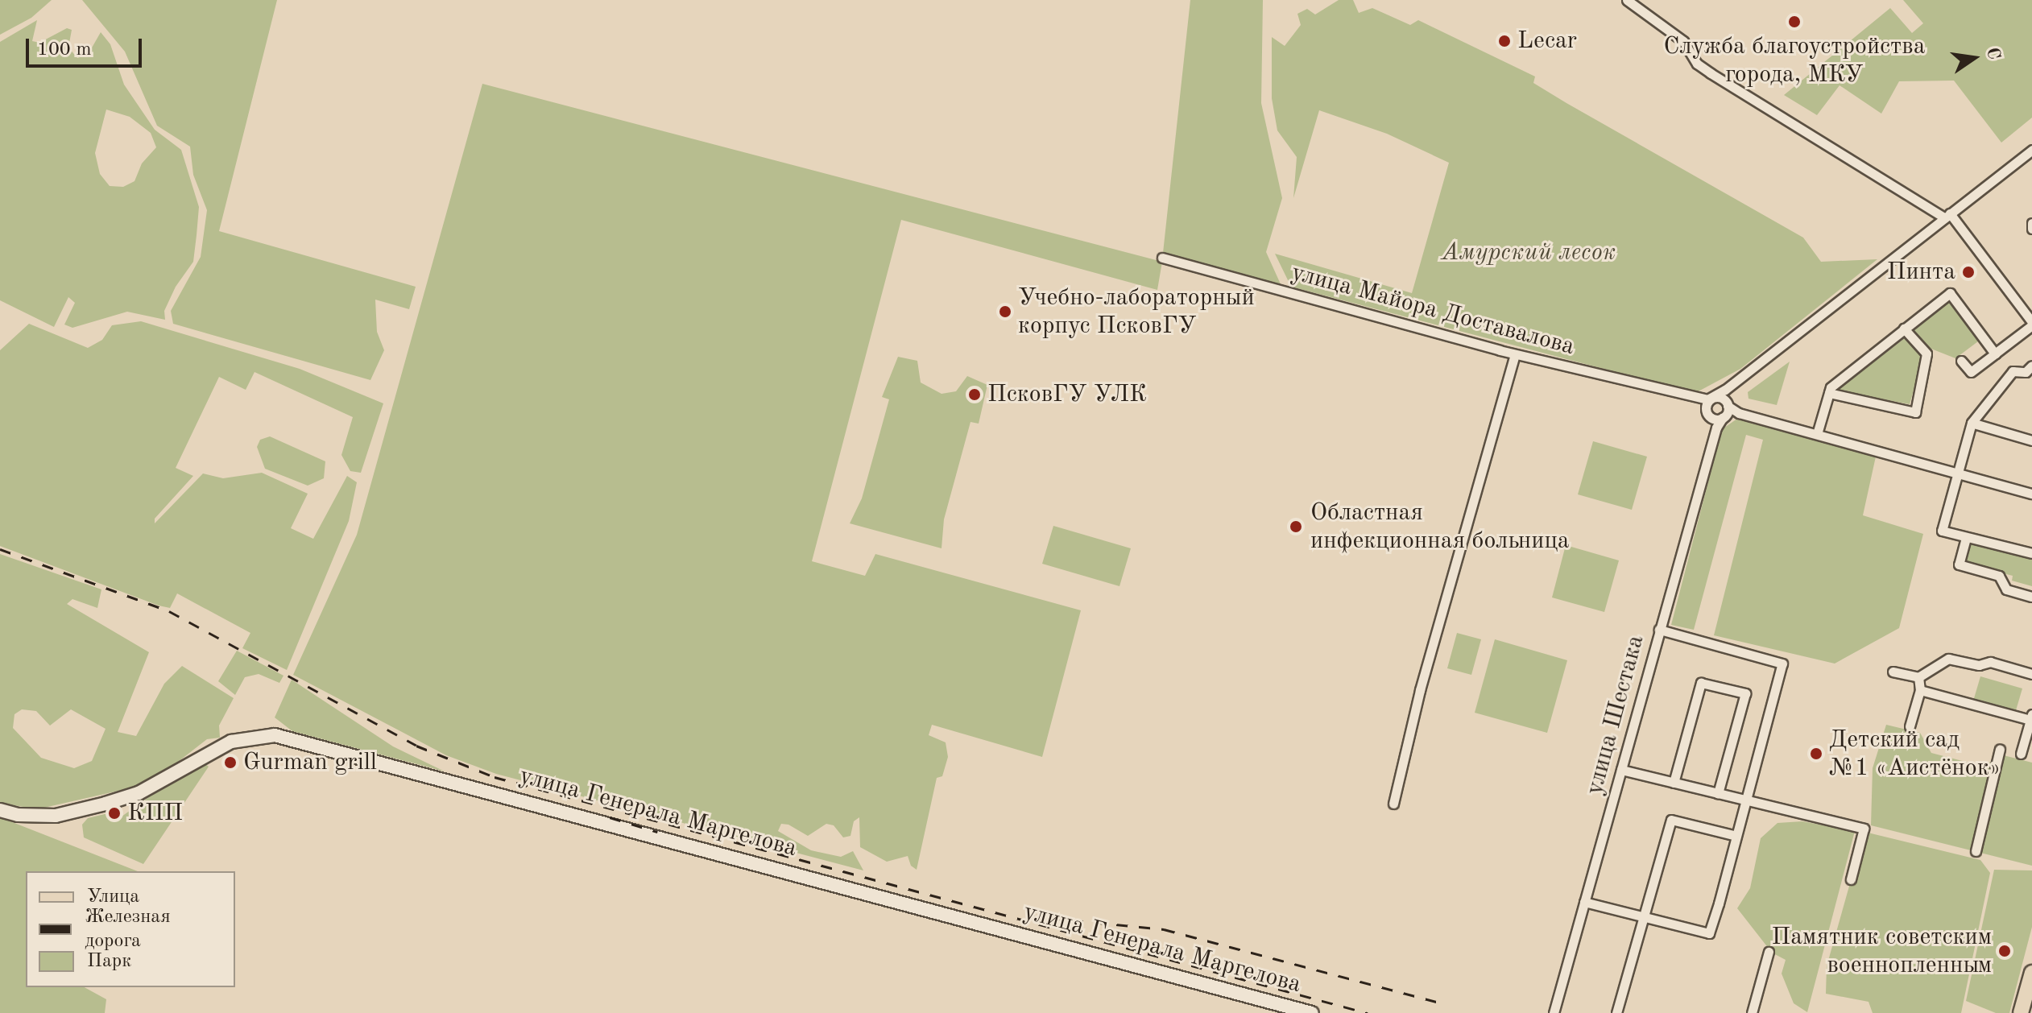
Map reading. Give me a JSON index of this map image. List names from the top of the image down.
{
  "streets": {
    "main road": ["улица Генерала Маргелова"],
    "street": ["улица Майора Доставалова", "улица Шестака"]
  },
  "crossings": [
    ["улица Майора Доставалова", "улица Шестака"]
  ],
  "parks": ["Амурский лесок"],
  "places": [
    "Служба благоустройства города, МКУ",
    "Lecar",
    "Пинта",
    "Учебно-лабораторный корпус ПсковГУ",
    "ПсковГУ УЛК",
    "Областная инфекционная больница",
    "Детский сад №1 «Аистёнок»",
    "Gurman grill",
    "КПП",
    "Памятник советским военнопленным"
  ],
  "legend": ["Улица", "Железная дорога", "Парк"],
  "scale_bar": "100 m",
  "north": "right"
}
